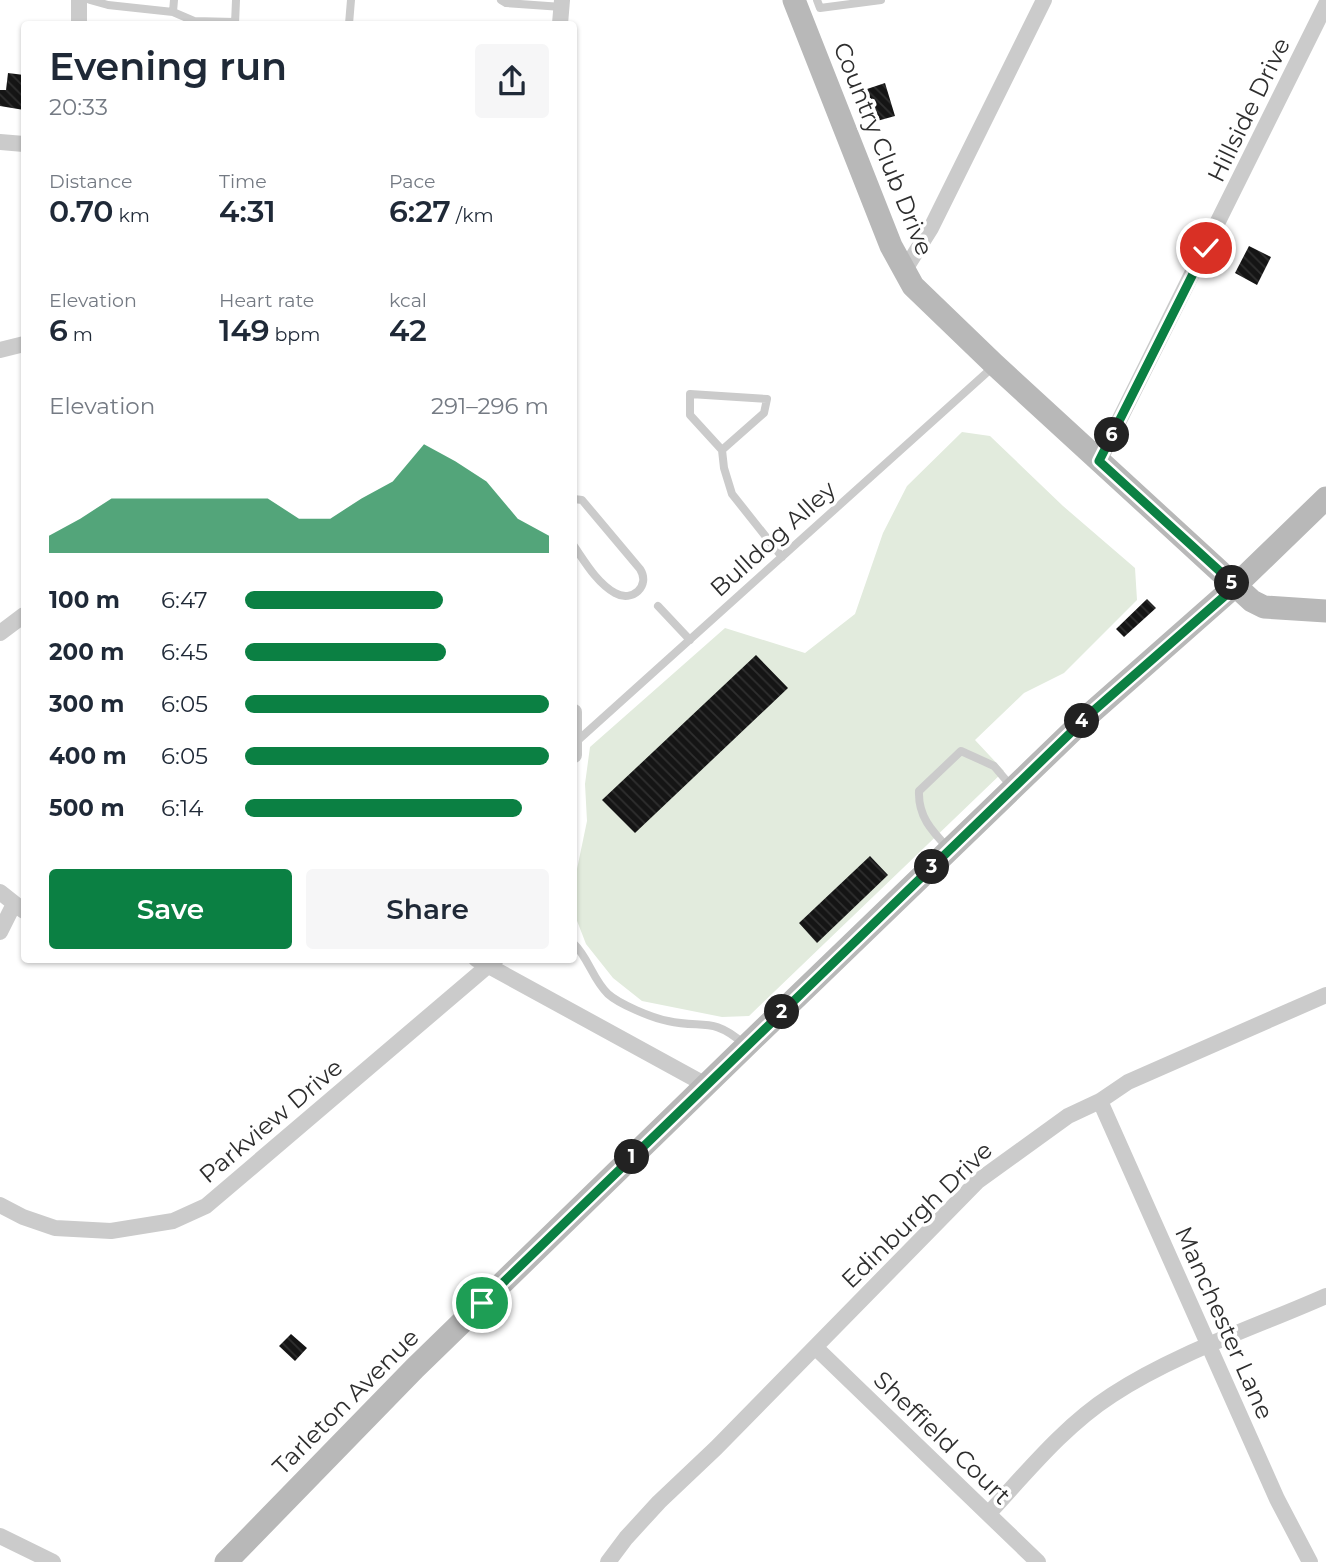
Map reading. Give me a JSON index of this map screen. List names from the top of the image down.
{
  "streets": {
    "street": [
      "Hillside Drive",
      "Country Club Drive",
      "Parkview Drive",
      "Edinburgh Drive",
      "Manchester Lane",
      "Tarleton Avenue",
      "Sheffield Court"
    ],
    "lane": ["Bulldog Alley"]
  },
  "crossings": [
    ["Hillside Drive", "Country Club Drive"],
    ["Country Club Drive", "Bulldog Alley"],
    ["Country Club Drive", "Tarleton Avenue"],
    ["Edinburgh Drive", "Manchester Lane"],
    ["Edinburgh Drive", "Sheffield Court"]
  ],
  "page": {
    "heading": ["Evening run", "20:33"],
    "stats": [
      ["Distance", "0.70 km"],
      ["Time", "4:31"],
      ["Pace", "6:27 /km"],
      ["Elevation", "6 m"],
      ["Heart rate", "149 bpm"],
      ["kcal", "42"]
    ],
    "chart": ["Elevation", "291–296 m"],
    "pins": [
      "6",
      "5",
      "4",
      "3",
      "2",
      "1"
    ],
    "list": [
      {
        "name": "100 m",
        "note": "6:47"
      },
      {
        "name": "200 m",
        "note": "6:45"
      },
      {
        "name": "300 m",
        "note": "6:05"
      },
      {
        "name": "400 m",
        "note": "6:05"
      },
      {
        "name": "500 m",
        "note": "6:14"
      }
    ],
    "buttons": ["Save", "Share"]
  }
}
